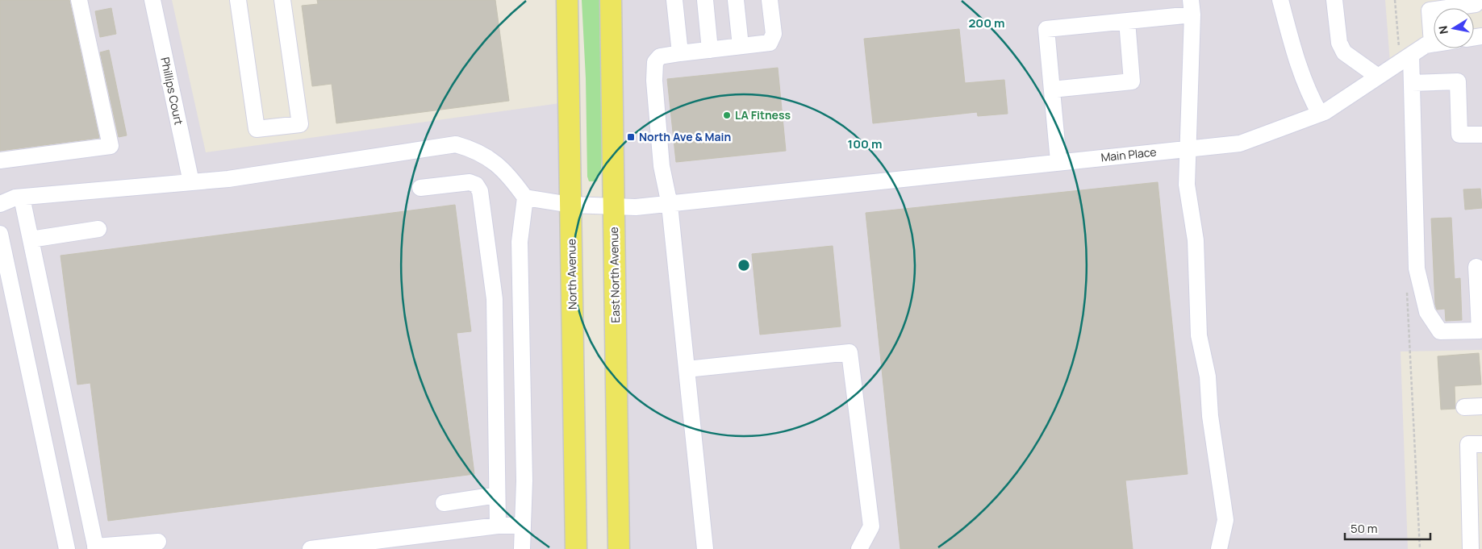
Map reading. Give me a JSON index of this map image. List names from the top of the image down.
{
  "streets": {
    "main road": ["North Avenue", "East North Avenue"],
    "street": ["Phillips Court", "Main Place"]
  },
  "crossings": [
    ["Main Place", "North Avenue"],
    ["Main Place", "East North Avenue"]
  ],
  "places": {
    "other": ["LA Fitness"],
    "transit": ["North Ave & Main"]
  },
  "scale_bar": "50 m",
  "north": "left",
  "rings": ["200 m", "100 m"]
}
